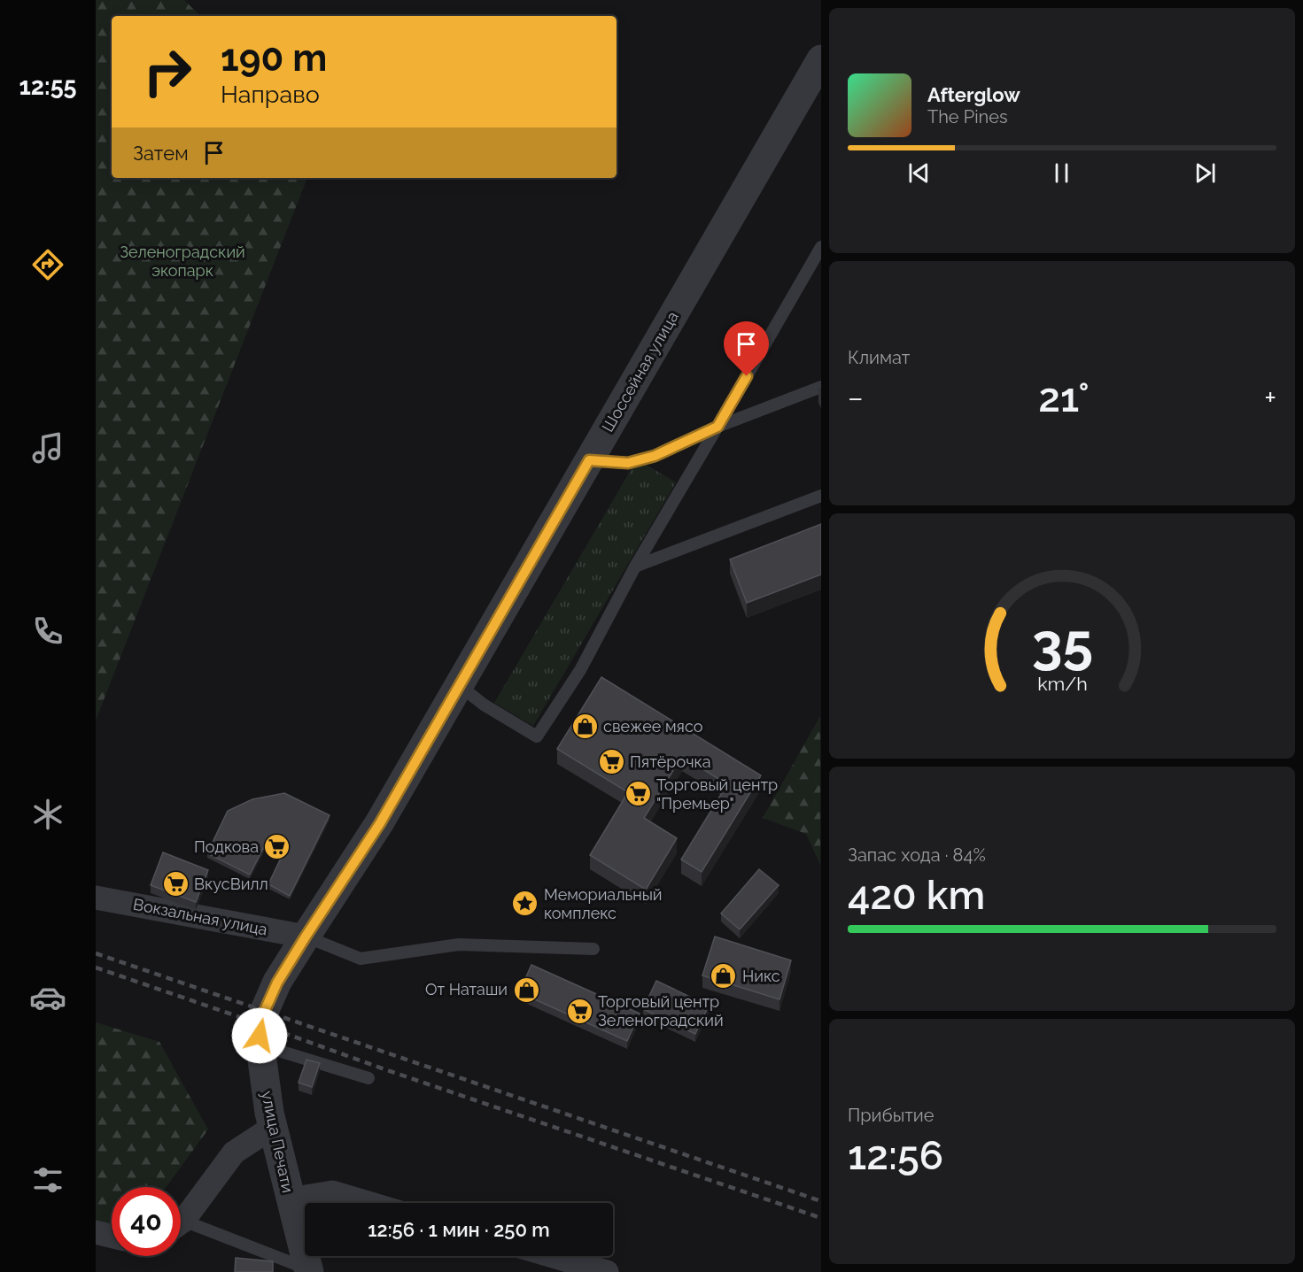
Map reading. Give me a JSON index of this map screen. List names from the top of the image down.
{
  "streets": {
    "street": ["Шоссейная улица", "Вокзальная улица", "улица Печати"]
  },
  "crossings": [
    ["Шоссейная улица", "Вокзальная улица"],
    ["Шоссейная улица", "улица Печати"]
  ],
  "parks": ["Зеленоградский экопарк"],
  "places": {
    "shop": ["свежее мясо", "Никс", "От Наташи"],
    "supermarket": [
      "Пятёрочка",
      "Торговый центр \"Премьер\"",
      "Подкова",
      "ВкусВилл",
      "Торговый центр Зеленоградский"
    ],
    "place": ["Мемориальный комплекс"]
  },
  "page": {
    "tabs": "12:55",
    "turn": ["190 m", "Направо"],
    "song": ["Afterglow", "The Pines"],
    "then": "Затем",
    "tile": [
      "Климат",
      ["Запас хода · 84%", "420 km"],
      ["Прибытие", "12:56"]
    ],
    "heat": ["−", "21°", "+"],
    "limit": "40",
    "trip": "12:56 · 1 мин · 250 m",
    "gauge": ["35", "km/h"]
  }
}
